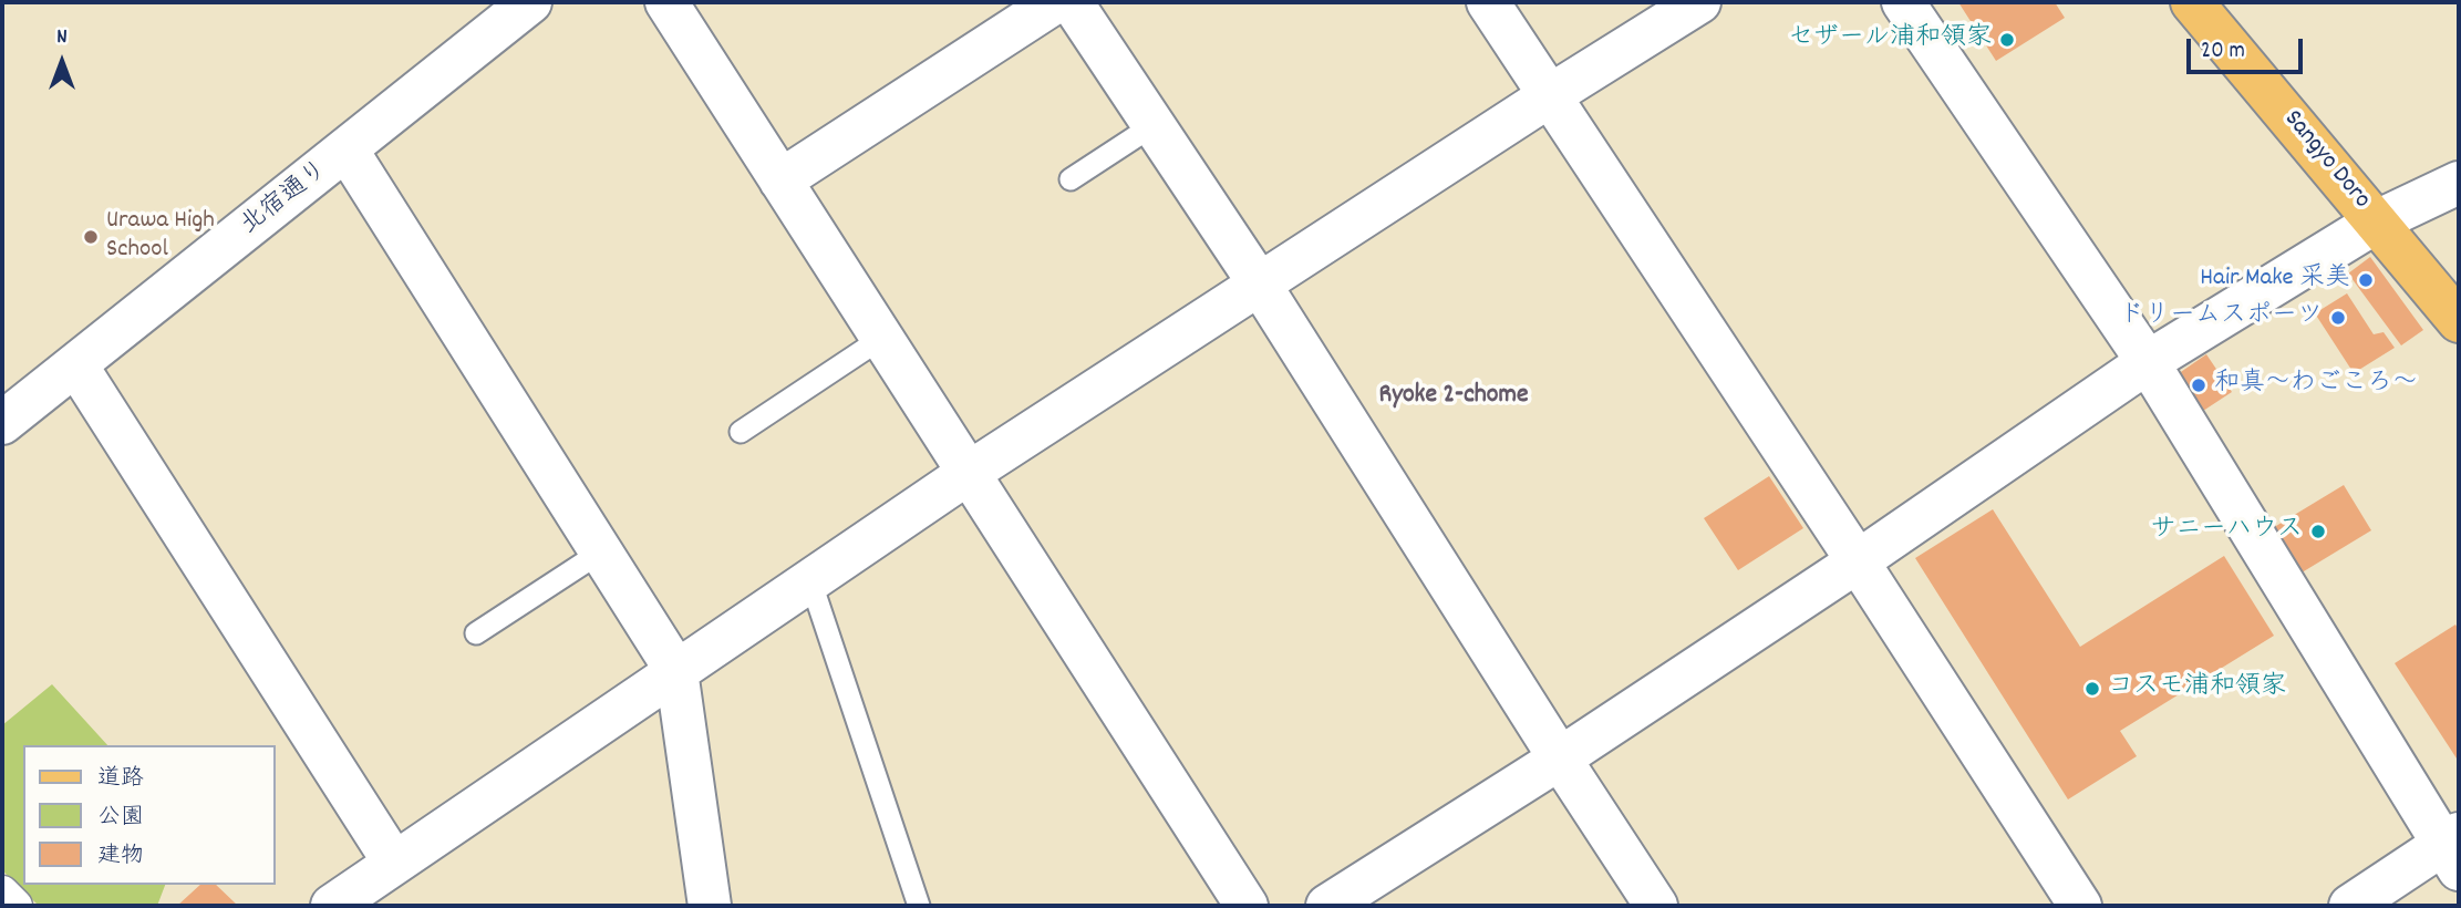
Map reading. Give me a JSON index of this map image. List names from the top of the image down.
{
  "streets": {
    "main road": ["Sangyo Doro"],
    "street": ["北宿通り"]
  },
  "districts": ["Ryoke 2-chome"],
  "places": [
    "セザール浦和領家",
    "Urawa High School",
    "Hair Make 采美",
    "ドリームスポーツ",
    "和真～わごころ～",
    "サニーハウス",
    "コスモ浦和領家"
  ],
  "legend": ["道路", "公園", "建物"],
  "scale_bar": "20 m",
  "north": "top"
}
